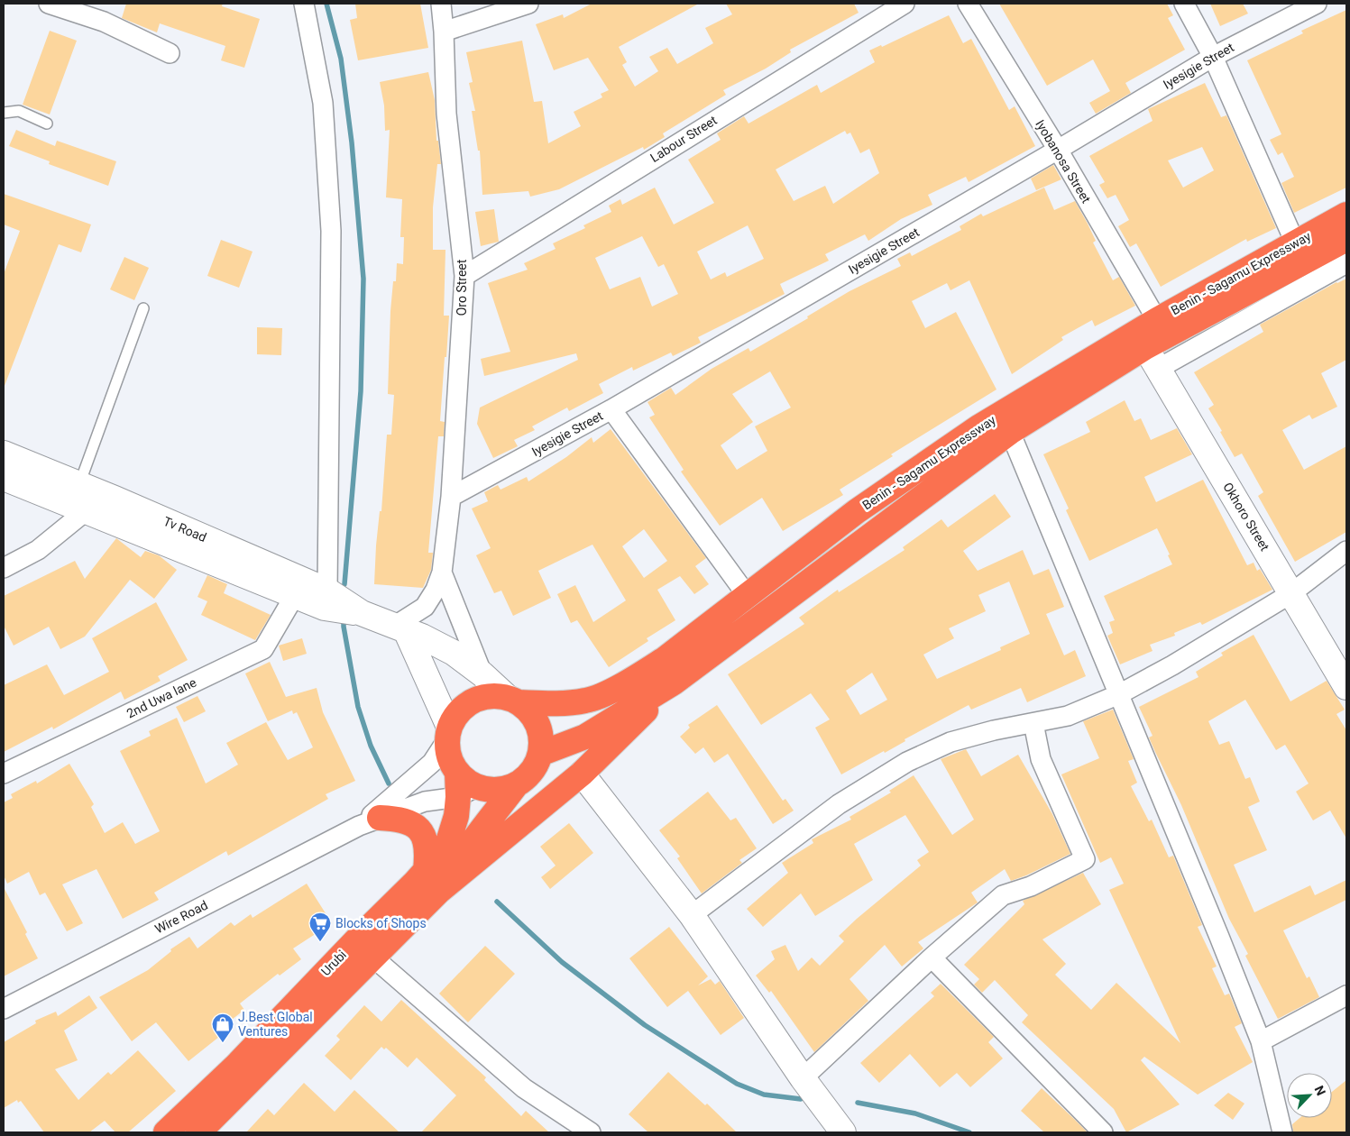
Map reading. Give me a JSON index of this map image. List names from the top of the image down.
{
  "streets": {
    "highway": ["Benin - Sagamu Expressway", "Urubi"],
    "street": [
      "Iyesigie Street",
      "Labour Street",
      "Iyobanosa Street",
      "Oro Street",
      "Okhoro Street",
      "Tv Road",
      "2nd Uwa lane",
      "Wire Road"
    ]
  },
  "crossings": [
    ["Iyesigie Street", "Iyobanosa Street"],
    ["Iyesigie Street", "Oro Street"],
    ["Labour Street", "Oro Street"],
    ["Iyobanosa Street", "Benin - Sagamu Expressway"],
    ["Benin - Sagamu Expressway", "Tv Road"],
    ["Benin - Sagamu Expressway", "Wire Road"],
    ["Benin - Sagamu Expressway", "Urubi"],
    ["Oro Street", "Tv Road"],
    ["Tv Road", "2nd Uwa lane"],
    ["Tv Road", "Wire Road"],
    ["Tv Road", "Urubi"],
    ["Wire Road", "Urubi"]
  ],
  "places": {
    "supermarket": ["Blocks of Shops"],
    "shop": ["J.Best Global Ventures"]
  },
  "north": "top right"
}
